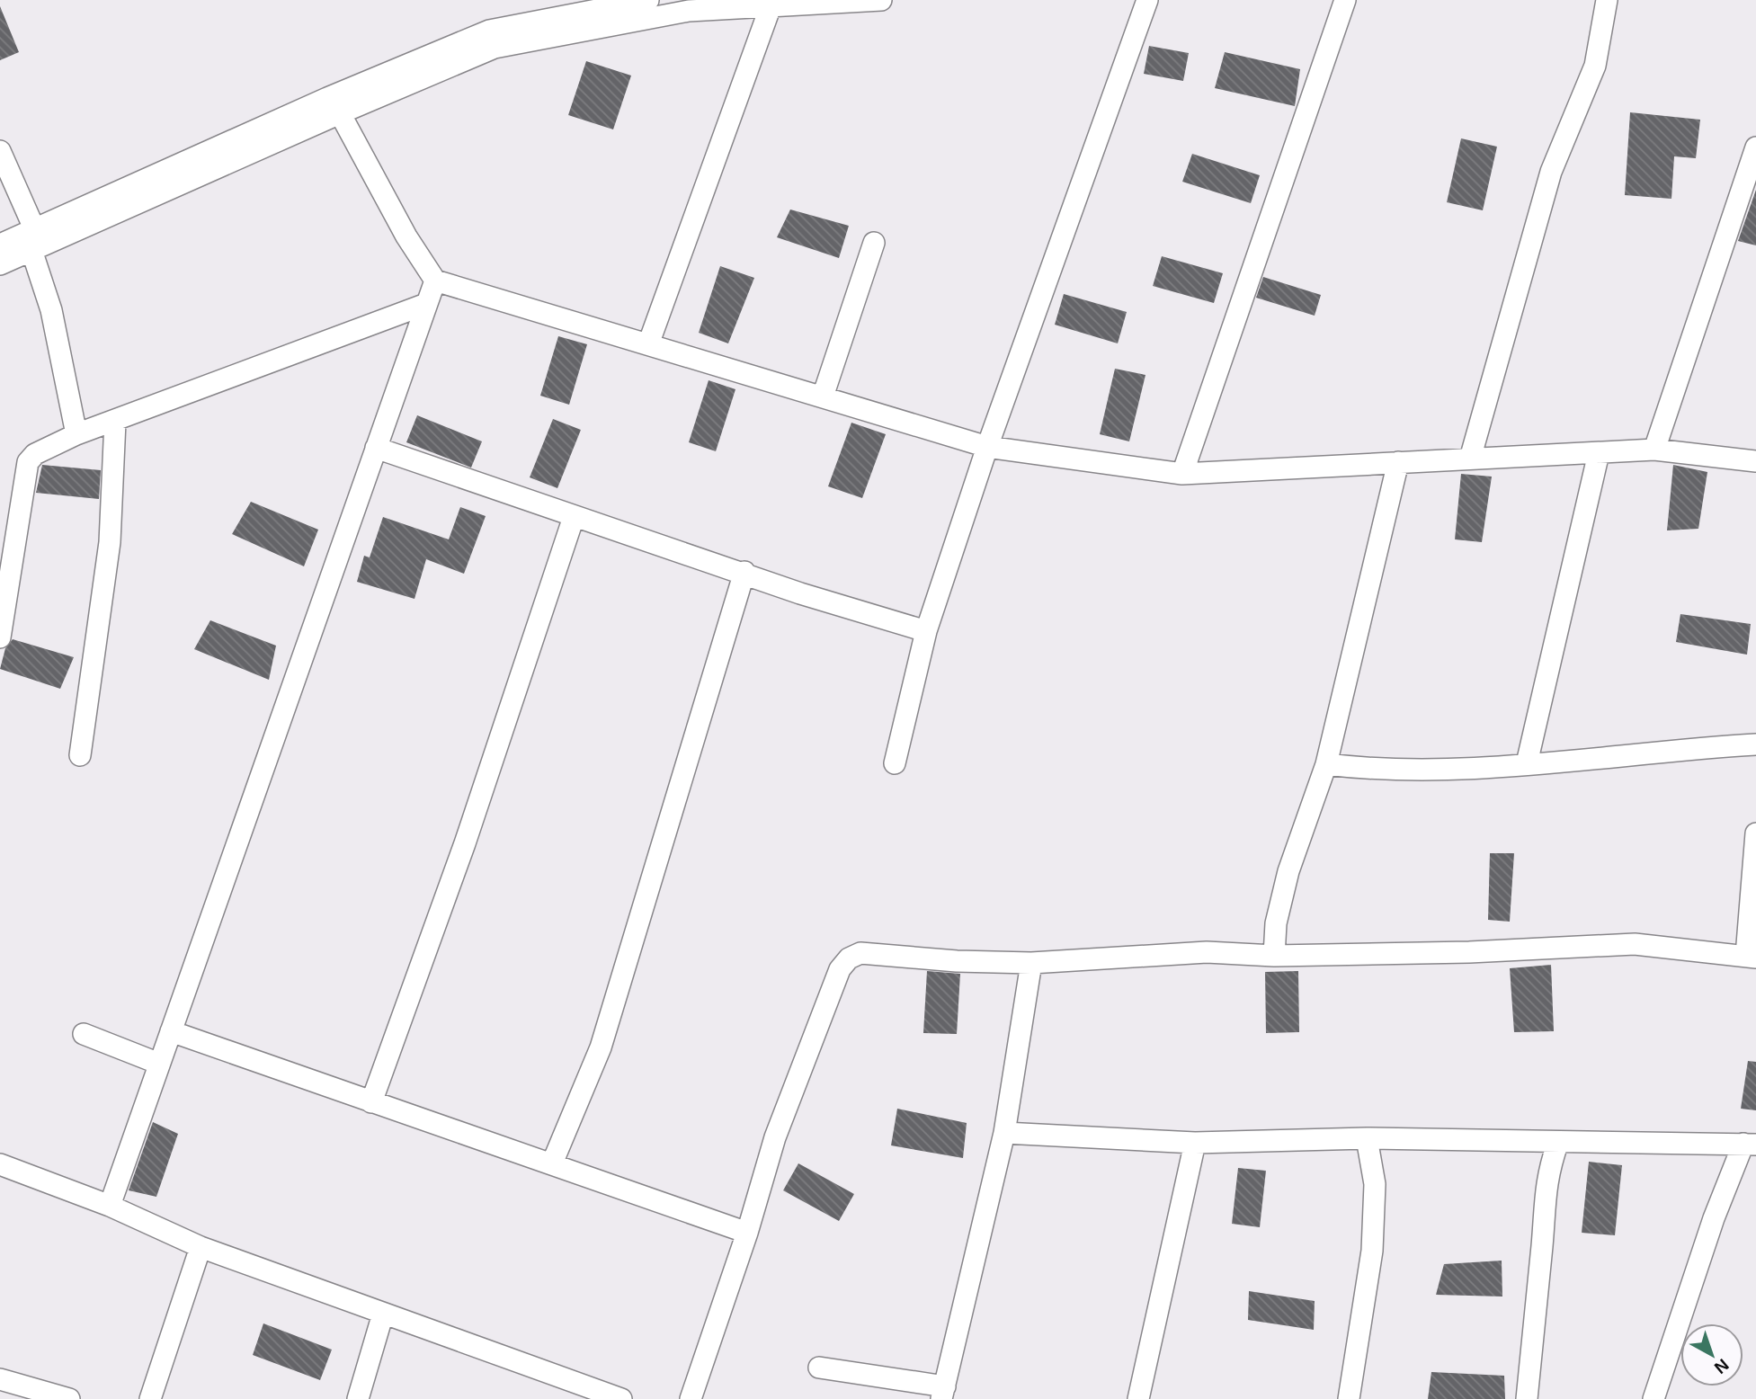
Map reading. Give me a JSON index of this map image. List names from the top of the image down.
{
  "north": "bottom right"
}
